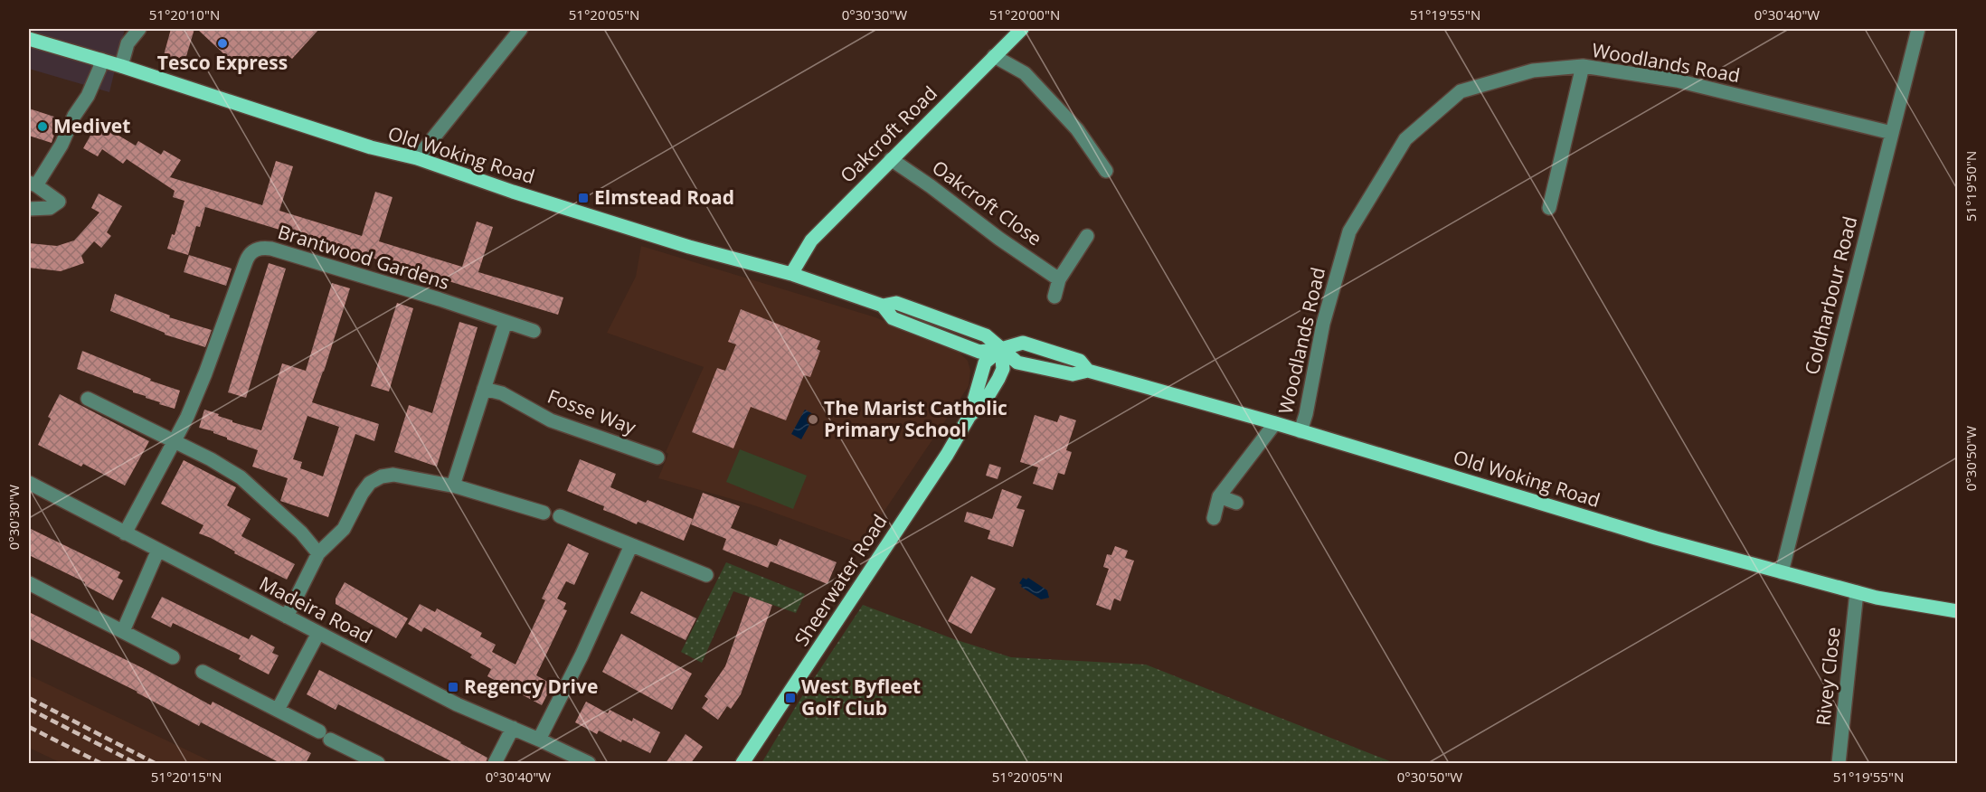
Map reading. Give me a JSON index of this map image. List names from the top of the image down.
{
  "streets": {
    "main road": ["Oakcroft Road", "Old Woking Road", "Sheerwater Road"],
    "street": [
      "Woodlands Road",
      "Oakcroft Close",
      "Brantwood Gardens",
      "Coldharbour Road",
      "Fosse Way",
      "Madeira Road",
      "Rivey Close"
    ]
  },
  "crossings": [
    ["Woodlands Road", "Old Woking Road"],
    ["Woodlands Road", "Coldharbour Road"],
    ["Oakcroft Road", "Old Woking Road"],
    ["Oakcroft Road", "Oakcroft Close"],
    ["Old Woking Road", "Coldharbour Road"],
    ["Old Woking Road", "Sheerwater Road"],
    ["Old Woking Road", "Rivey Close"],
    ["Brantwood Gardens", "Madeira Road"]
  ],
  "places": {
    "other": ["Tesco Express", "Medivet", "The Marist Catholic Primary School"],
    "transit": ["Elmstead Road", "Regency Drive", "West Byfleet Golf Club"]
  },
  "coordinates": [
    "51°20'10\"N",
    "51°20'05\"N",
    "0°30'30\"W",
    "51°20'00\"N",
    "51°19'55\"N",
    "0°30'40\"W",
    "51°19'50\"N",
    "0°30'50\"W",
    "51°20'15\"N"
  ]
}
